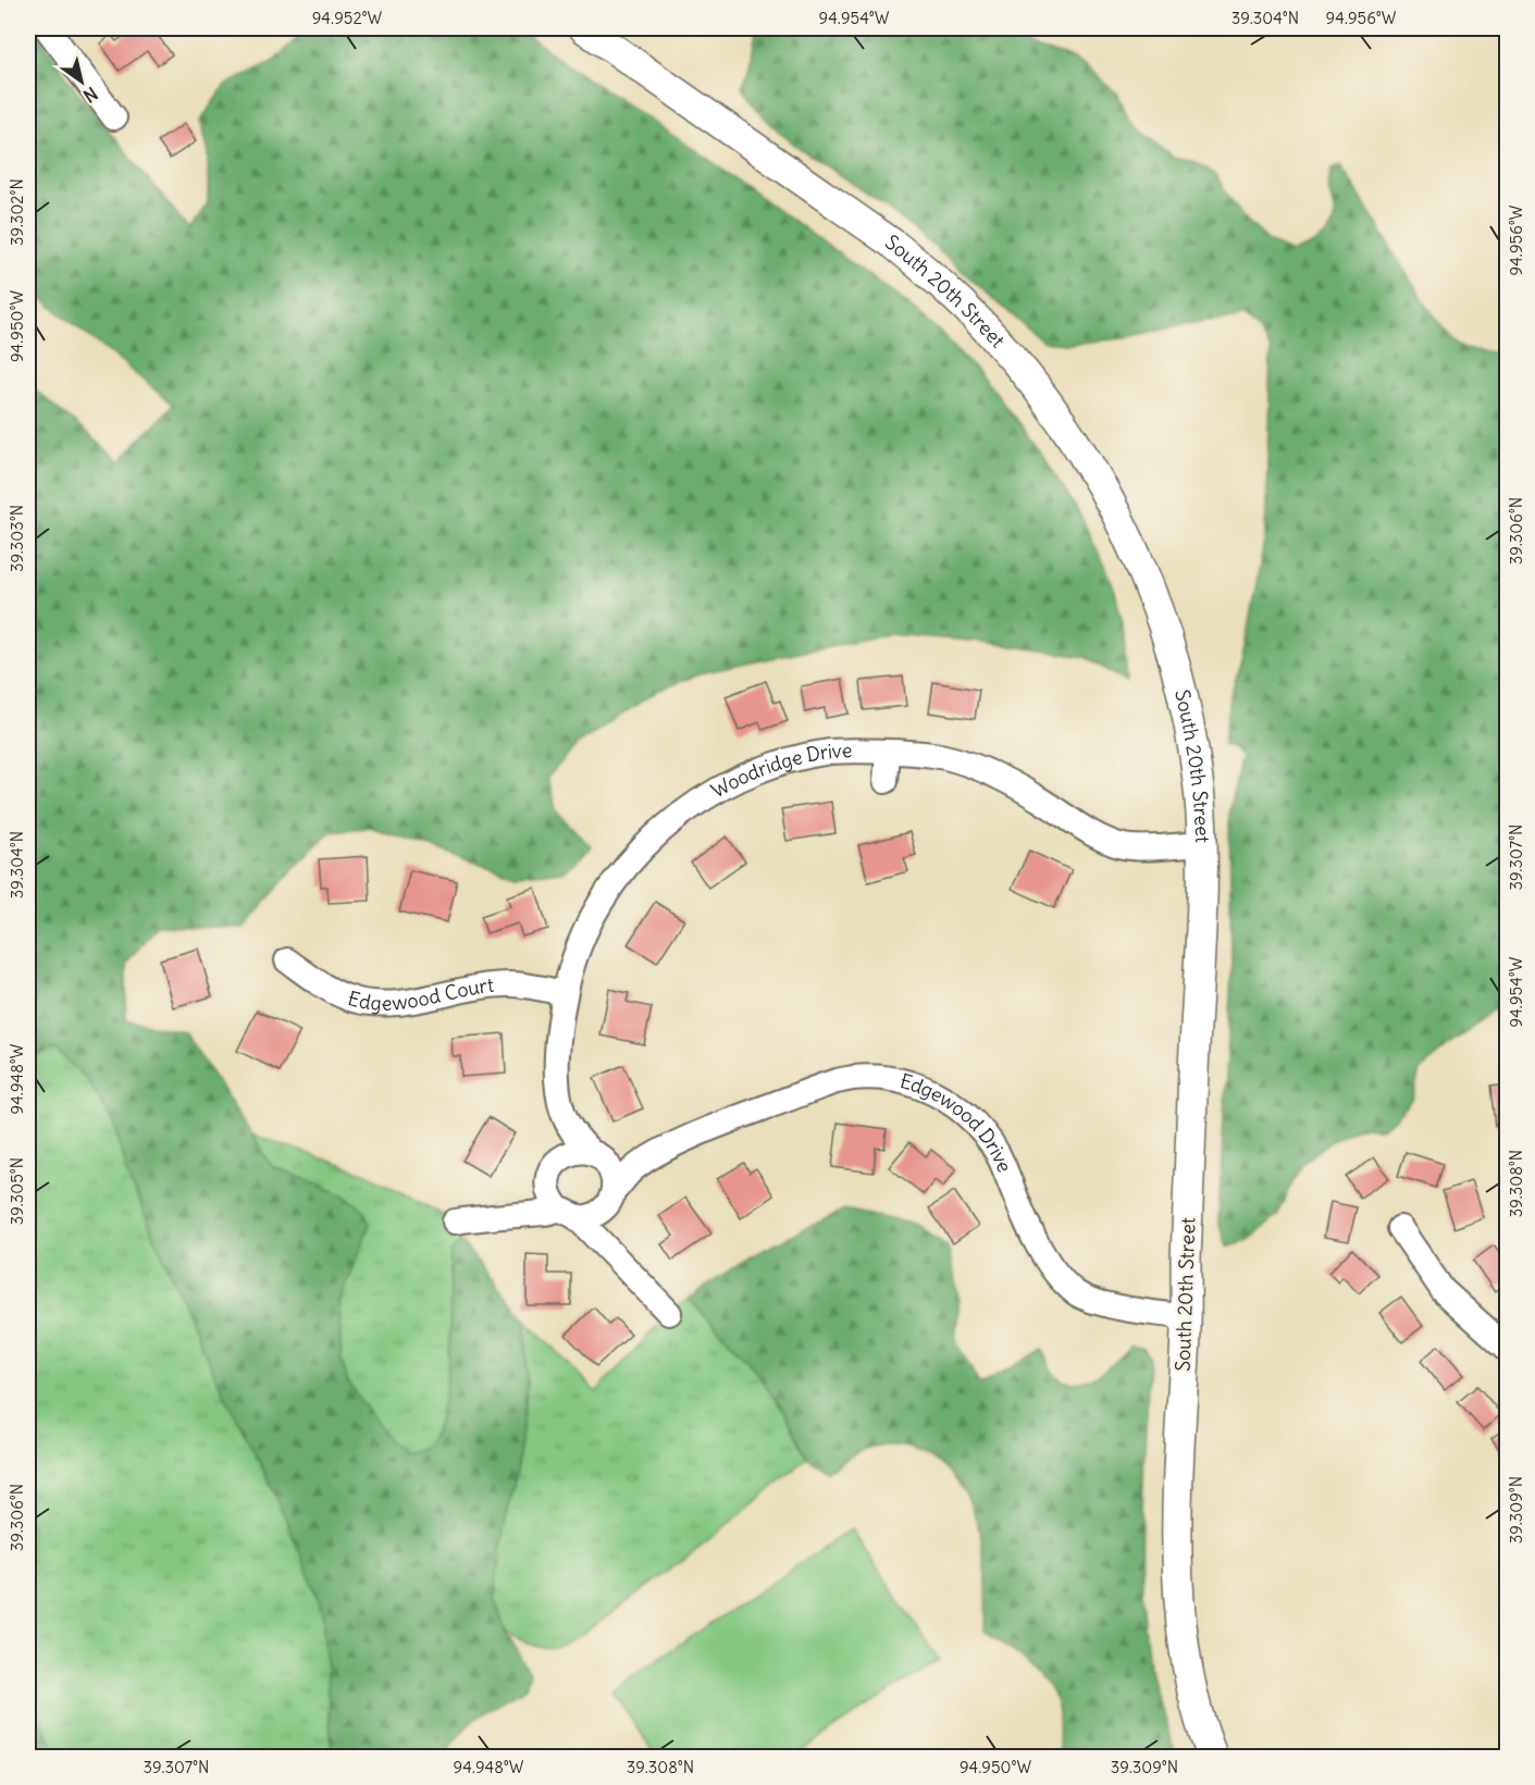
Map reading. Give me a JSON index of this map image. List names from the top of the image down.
{
  "streets": {
    "main road": ["South 20th Street"],
    "street": ["Woodridge Drive", "Edgewood Court", "Edgewood Drive"]
  },
  "crossings": [
    ["South 20th Street", "Woodridge Drive"],
    ["South 20th Street", "Edgewood Drive"],
    ["Woodridge Drive", "Edgewood Court"]
  ],
  "north": "bottom right",
  "coordinates": [
    "94.952°W",
    "94.954°W",
    "39.304°N",
    "94.956°W",
    "39.302°N",
    "94.950°W",
    "39.306°N",
    "39.303°N",
    "39.307°N",
    "94.948°W",
    "39.308°N",
    "39.305°N",
    "39.309°N"
  ]
}
